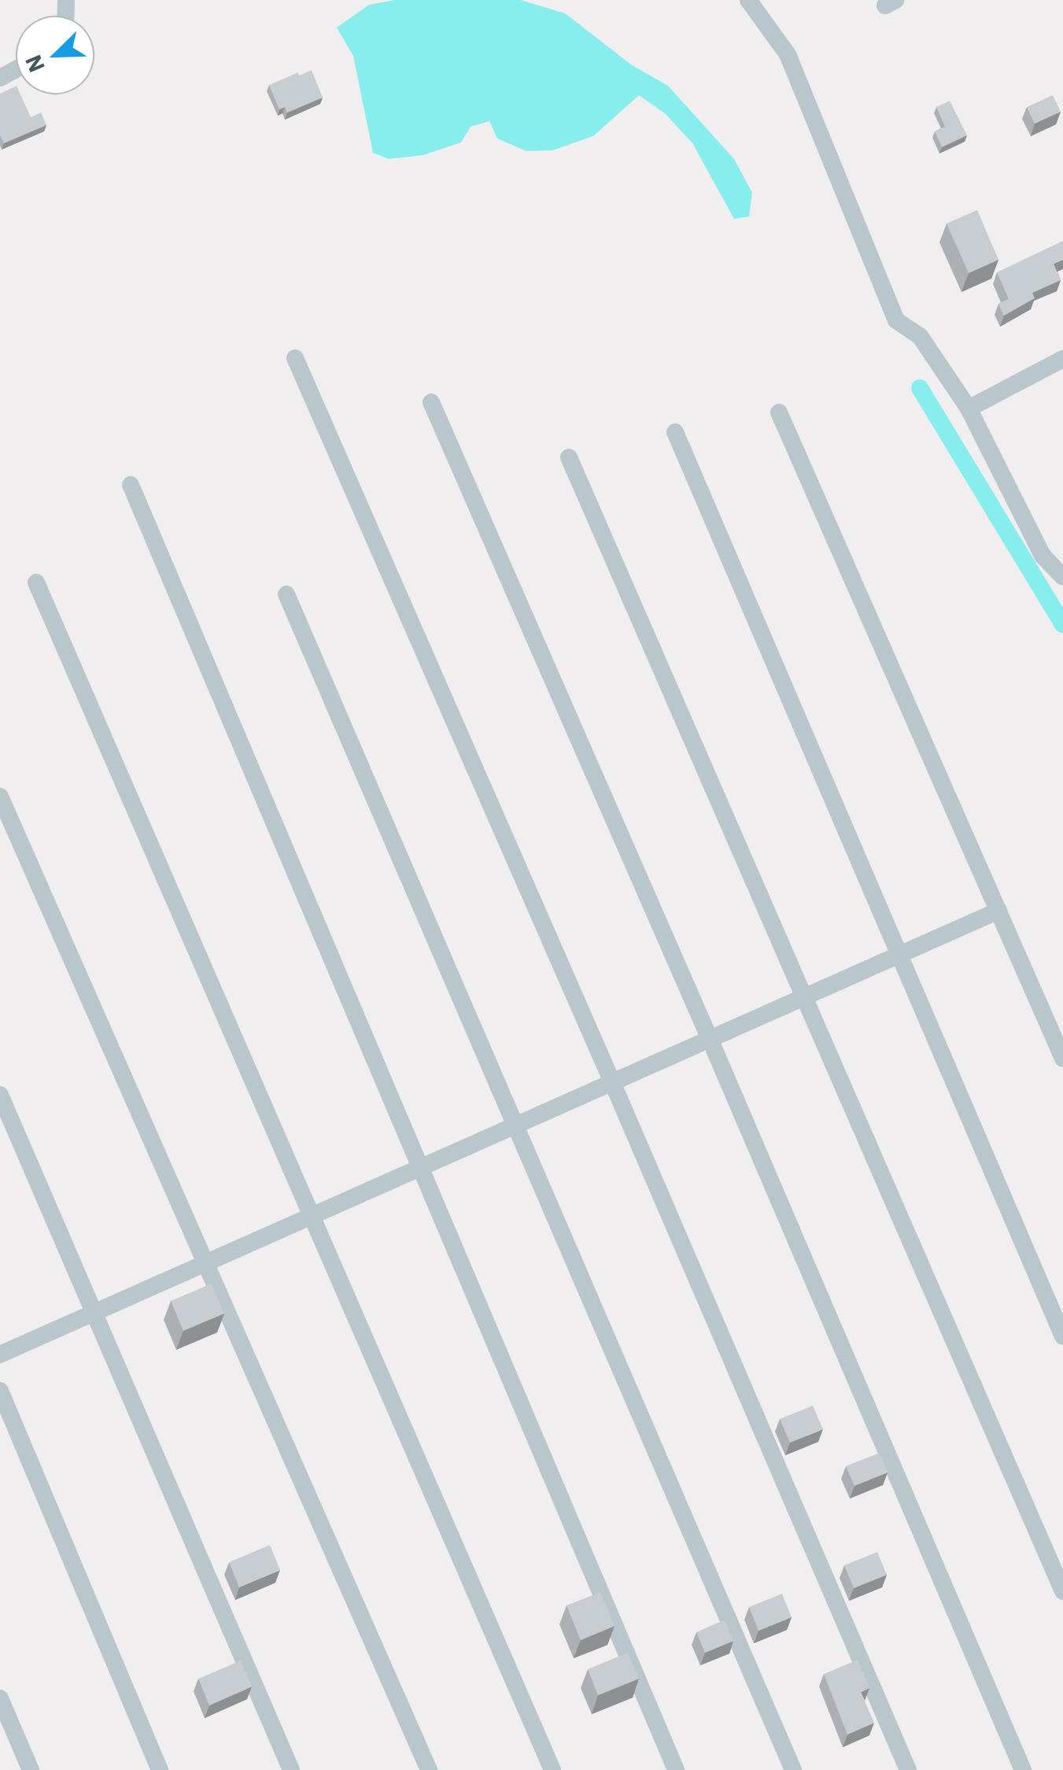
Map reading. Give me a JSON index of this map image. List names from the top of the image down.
{
  "north": "bottom left"
}
